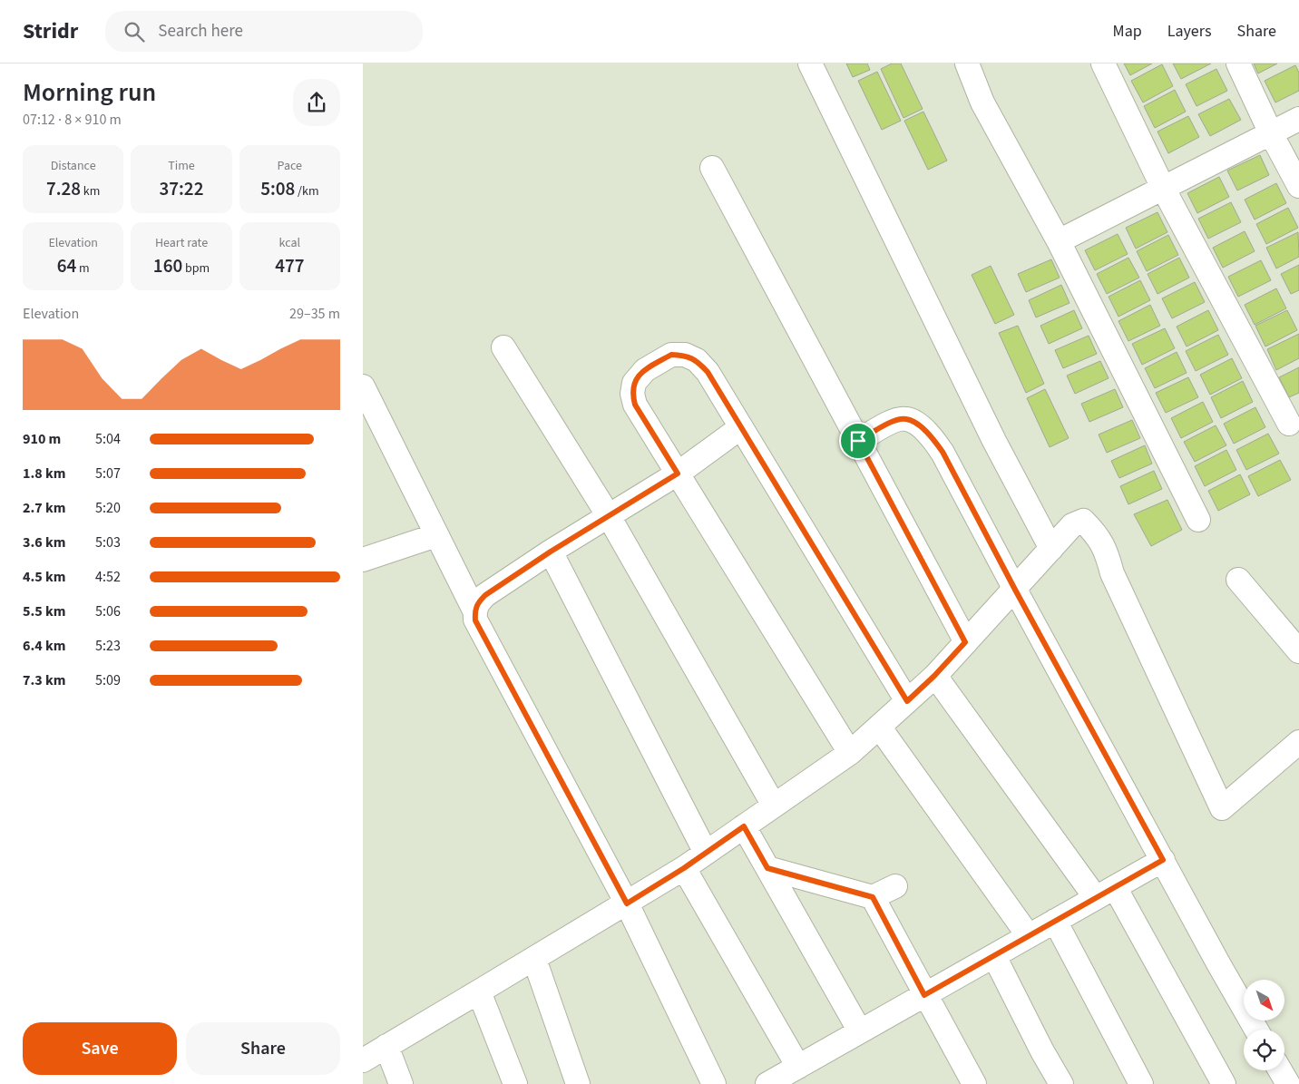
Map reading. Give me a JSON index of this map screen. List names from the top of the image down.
{
  "north": "bottom right",
  "page": {
    "header": "Stridr",
    "search": "Search here",
    "nav": ["Map", "Layers", "Share"],
    "heading": ["Morning run", "07:12 · 8 × 910 m"],
    "stats": [
      ["Distance", "7.28 km"],
      ["Time", "37:22"],
      ["Pace", "5:08 /km"],
      ["Elevation", "64 m"],
      ["Heart rate", "160 bpm"],
      ["kcal", "477"]
    ],
    "chart": ["Elevation", "29–35 m"],
    "list": [
      {
        "name": "910 m",
        "note": "5:04"
      },
      {
        "name": "1.8 km",
        "note": "5:07"
      },
      {
        "name": "2.7 km",
        "note": "5:20"
      },
      {
        "name": "3.6 km",
        "note": "5:03"
      },
      {
        "name": "4.5 km",
        "note": "4:52"
      },
      {
        "name": "5.5 km",
        "note": "5:06"
      },
      {
        "name": "6.4 km",
        "note": "5:23"
      },
      {
        "name": "7.3 km",
        "note": "5:09"
      }
    ],
    "buttons": ["Save", "Share"]
  }
}
